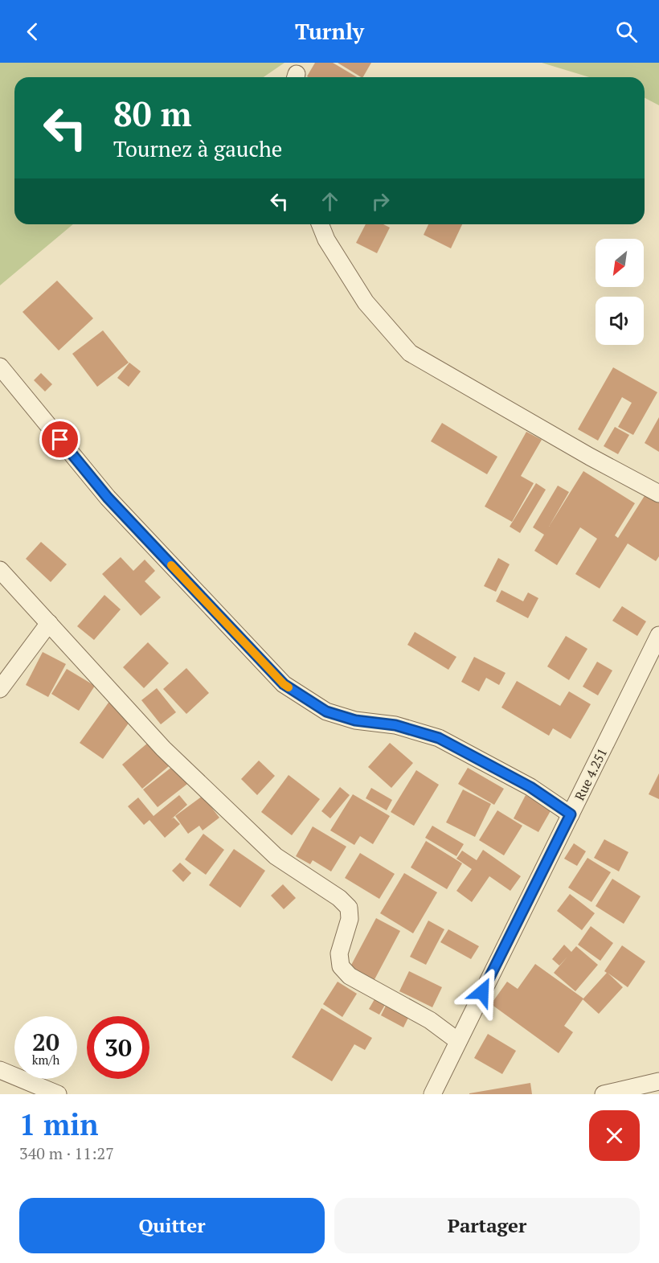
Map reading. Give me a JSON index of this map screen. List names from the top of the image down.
{
  "streets": {
    "street": ["Rue 4.251"]
  },
  "north": "bottom left",
  "page": {
    "header": "Turnly",
    "turn": ["80 m", "Tournez à gauche"],
    "speed": "20 km/h",
    "limit": "30",
    "heading": ["1 min", "340 m · 11:27"],
    "buttons": ["Quitter", "Partager"]
  }
}
